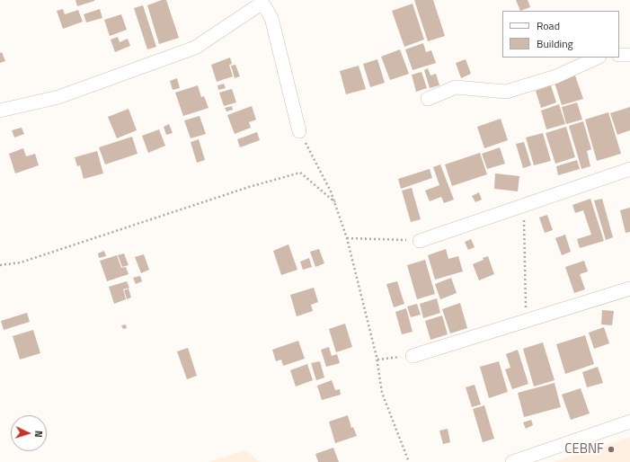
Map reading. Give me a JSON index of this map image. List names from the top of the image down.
{
  "places": ["CEBNF"],
  "legend": ["Road", "Building"],
  "north": "right"
}
